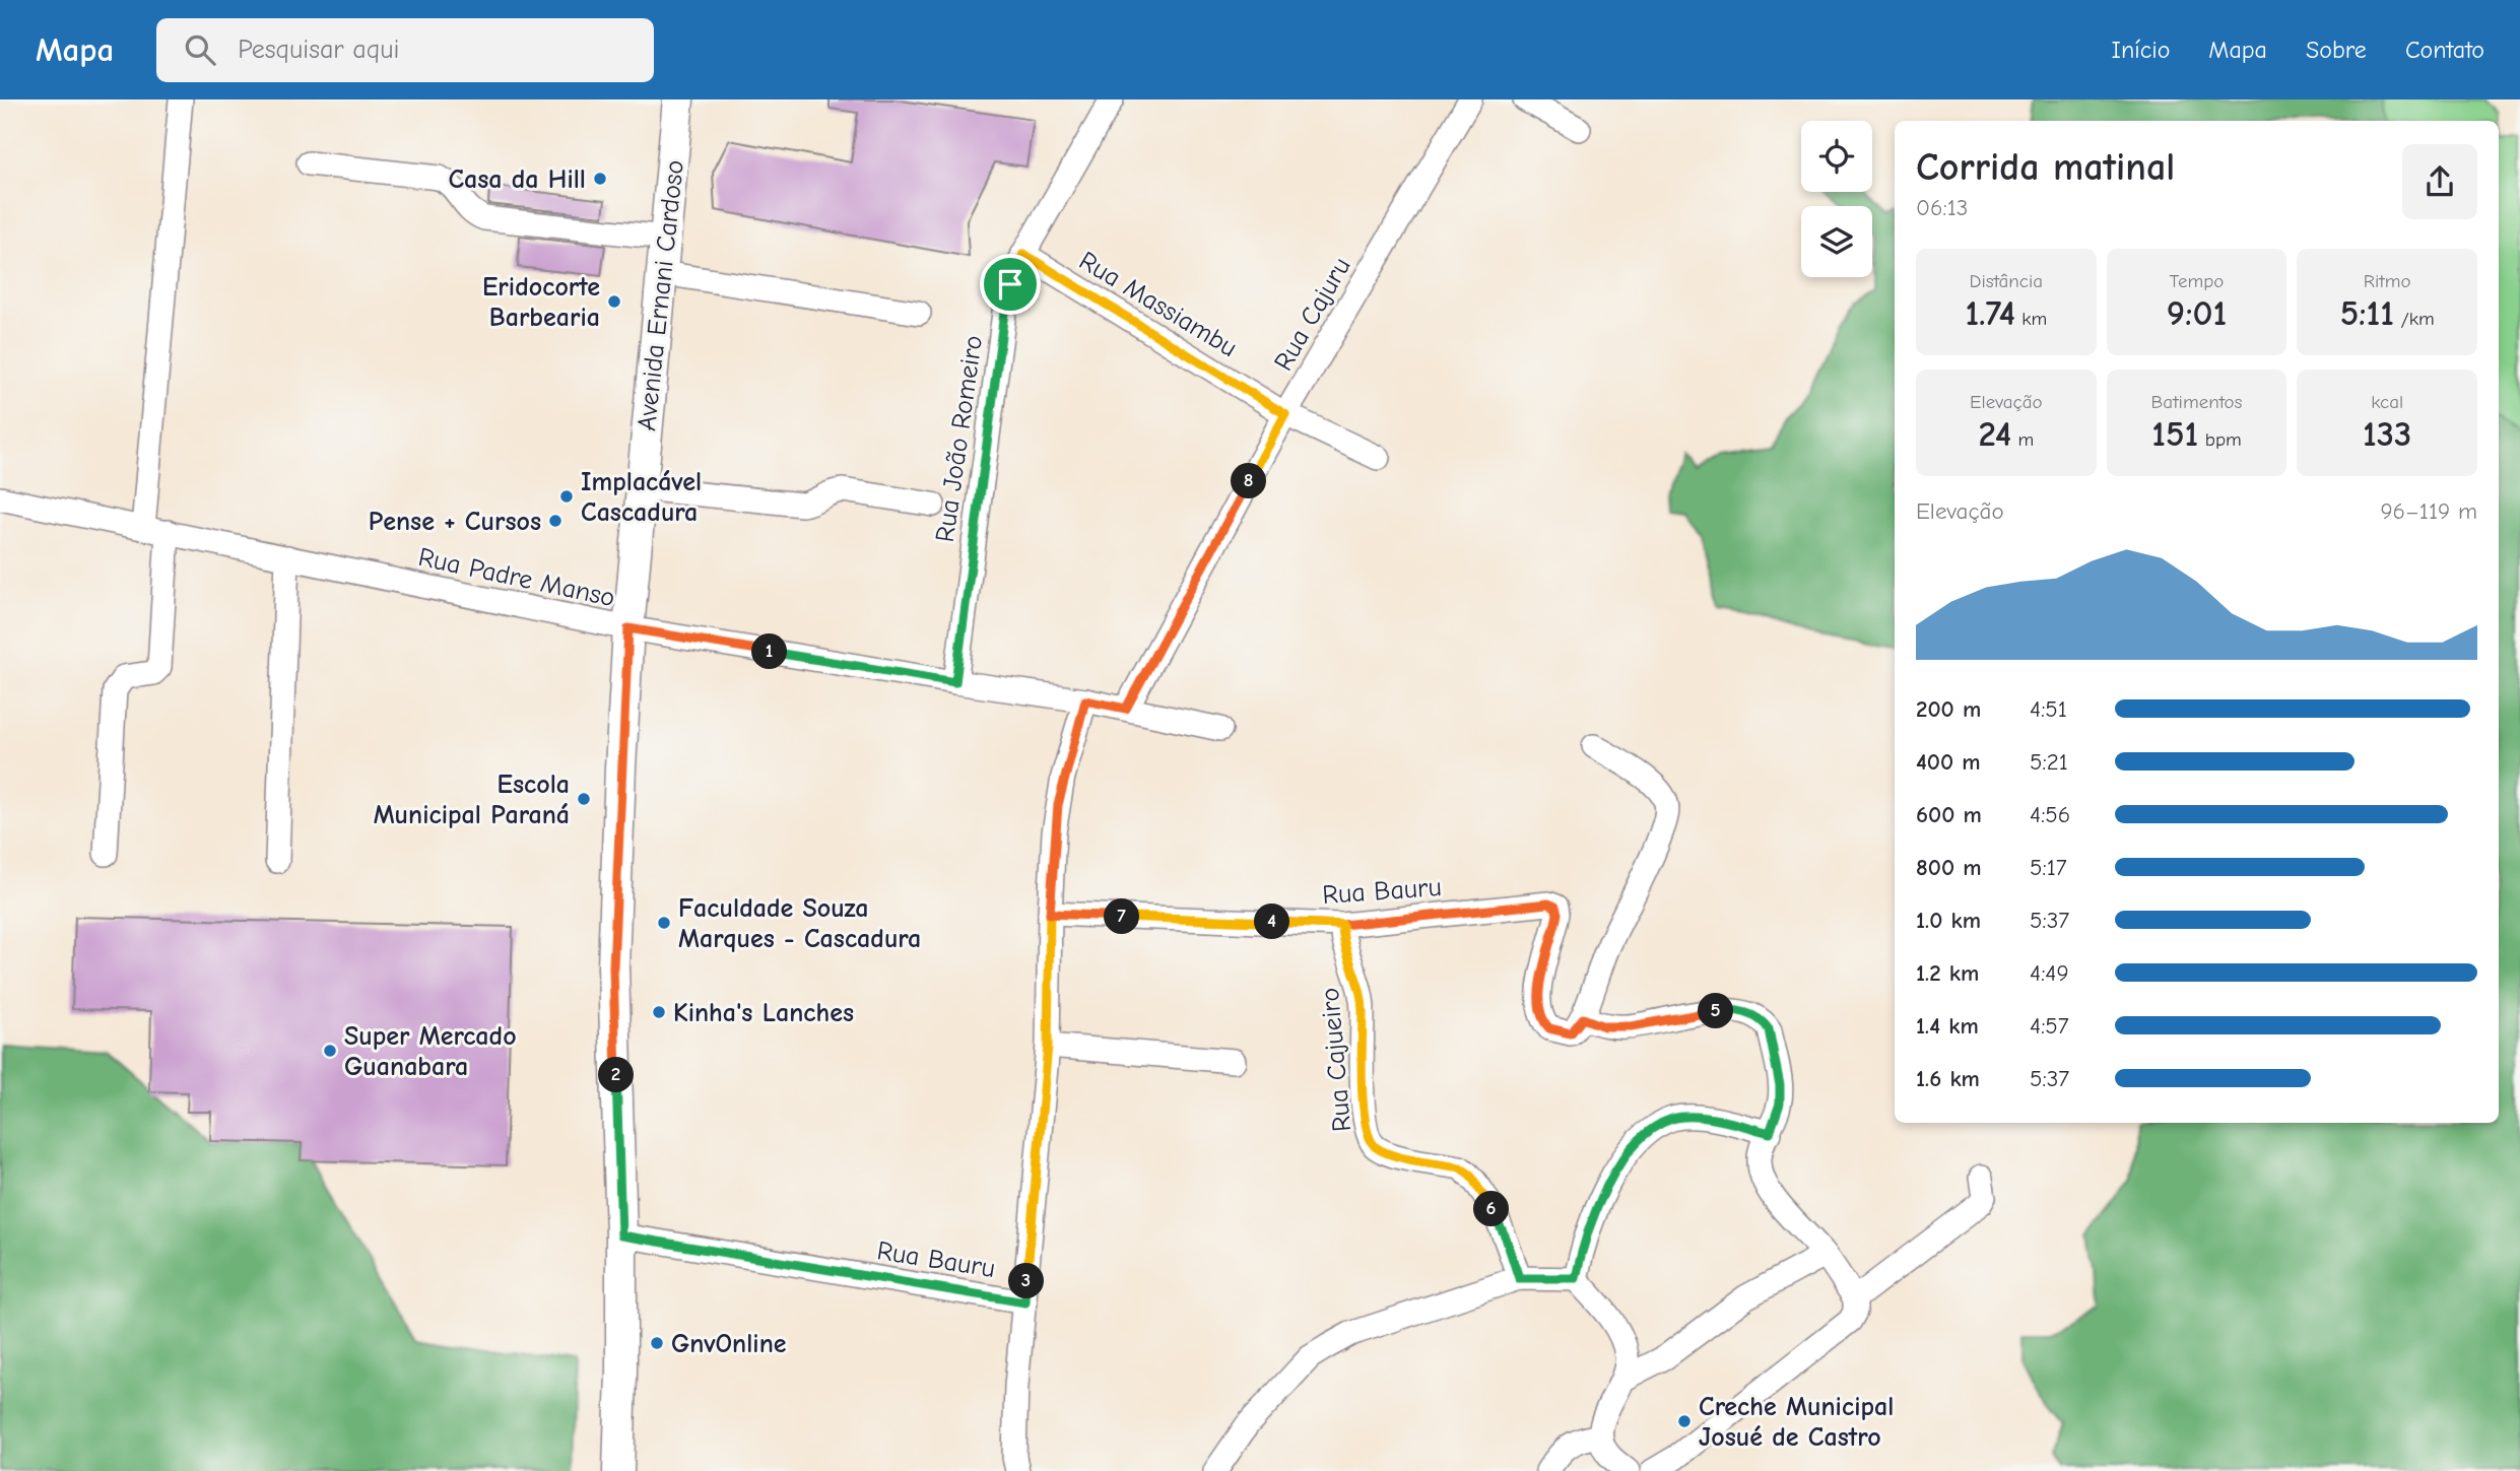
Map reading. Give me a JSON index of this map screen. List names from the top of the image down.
{
  "streets": {
    "main road": ["Avenida Ernani Cardoso"],
    "street": [
      "Rua Massiambu",
      "Rua Cajuru",
      "Rua João Romeiro",
      "Rua Padre Manso",
      "Rua Bauru",
      "Rua Cajueiro"
    ]
  },
  "crossings": [
    ["Avenida Ernani Cardoso", "Rua Padre Manso"],
    ["Avenida Ernani Cardoso", "Rua Bauru"],
    ["Rua Massiambu", "Rua Cajuru"],
    ["Rua Massiambu", "Rua João Romeiro"],
    ["Rua Cajuru", "Rua Padre Manso"],
    ["Rua João Romeiro", "Rua Padre Manso"],
    ["Rua Padre Manso", "Rua Bauru"],
    ["Rua Bauru", "Rua Cajueiro"]
  ],
  "places": [
    "Casa da Hill",
    "Eridocorte Barbearia",
    "Implacável Cascadura",
    "Pense + Cursos",
    "Escola Municipal Paraná",
    "Faculdade Souza Marques - Cascadura",
    "Kinha's Lanches",
    "Super Mercado Guanabara",
    "GnvOnline",
    "Creche Municipal Josué de Castro"
  ],
  "page": {
    "header": "Mapa",
    "search": "Pesquisar aqui",
    "nav": [
      "Início",
      "Mapa",
      "Sobre",
      "Contato"
    ],
    "heading": ["Corrida matinal", "06:13"],
    "stats": [
      ["Distância", "1.74 km"],
      ["Tempo", "9:01"],
      ["Ritmo", "5:11 /km"],
      ["Elevação", "24 m"],
      ["Batimentos", "151 bpm"],
      ["kcal", "133"]
    ],
    "pins": [
      "8",
      "1",
      "7",
      "4",
      "5",
      "2",
      "6",
      "3"
    ],
    "chart": ["Elevação", "96–119 m"],
    "list": [
      {
        "name": "200 m",
        "note": "4:51"
      },
      {
        "name": "400 m",
        "note": "5:21"
      },
      {
        "name": "600 m",
        "note": "4:56"
      },
      {
        "name": "800 m",
        "note": "5:17"
      },
      {
        "name": "1.0 km",
        "note": "5:37"
      },
      {
        "name": "1.2 km",
        "note": "4:49"
      },
      {
        "name": "1.4 km",
        "note": "4:57"
      },
      {
        "name": "1.6 km",
        "note": "5:37"
      }
    ]
  }
}
